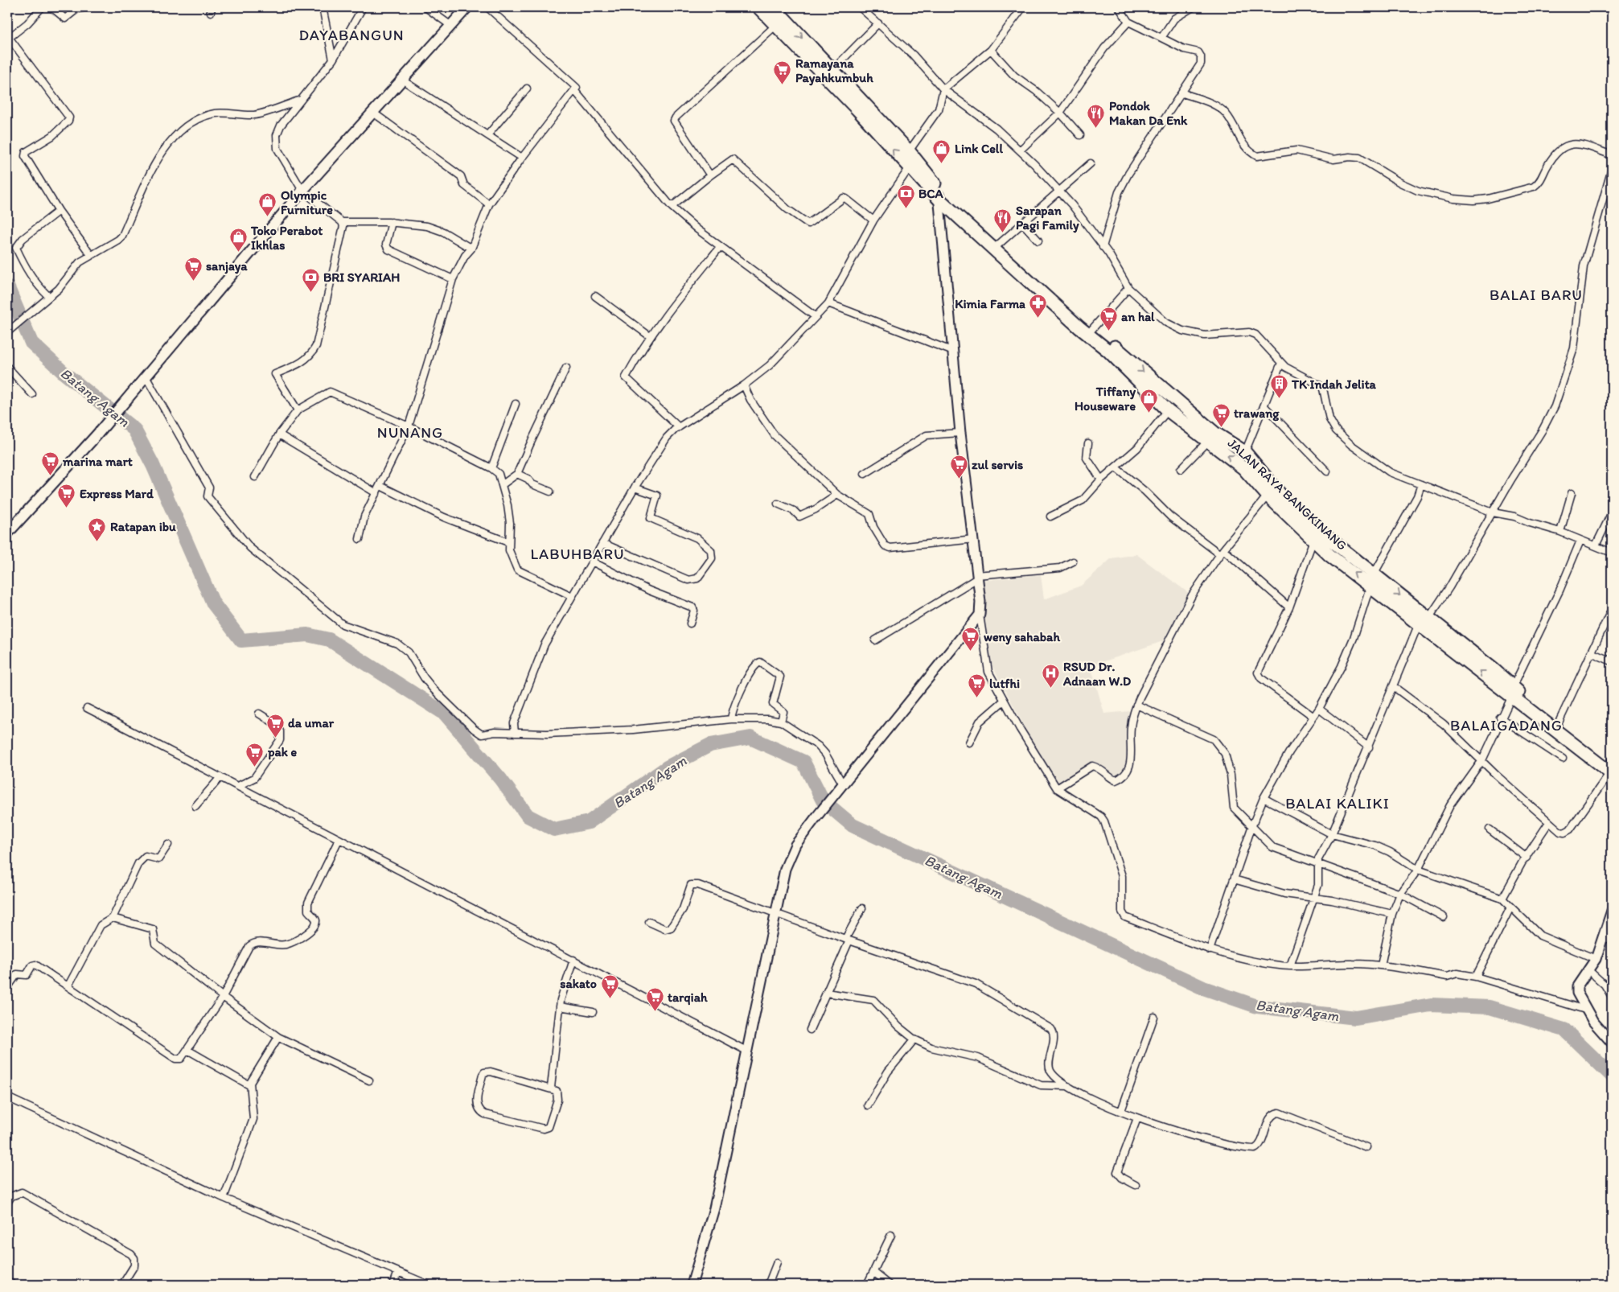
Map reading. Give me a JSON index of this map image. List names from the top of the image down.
{
  "streets": {
    "highway": ["JALAN RAYA BANGKINANG"]
  },
  "districts": [
    "DAYABANGUN",
    "BALAI BARU",
    "NUNANG",
    "LABUHBARU",
    "BALAIGADANG",
    "BALAI KALIKI"
  ],
  "water": ["Batang Agam"],
  "places": {
    "supermarket": [
      "Ramayana Payahkumbuh",
      "sanjaya",
      "an hal",
      "trawang",
      "marina mart",
      "zul servis",
      "Express Mard",
      "weny sahabah",
      "lutfhi",
      "da umar",
      "pak e",
      "sakato",
      "tarqiah"
    ],
    "restaurant": ["Pondok Makan Da Enk", "Sarapan Pagi Family"],
    "shop": [
      "Link Cell",
      "Olympic Furniture",
      "Toko Perabot Ikhlas",
      "Tiffany Houseware"
    ],
    "bank": ["BCA", "BRI SYARIAH"],
    "pharmacy": ["Kimia Farma"],
    "building": ["TK Indah Jelita"],
    "place": ["Ratapan ibu"],
    "hospital": ["RSUD Dr. Adnaan W.D"]
  }
}
